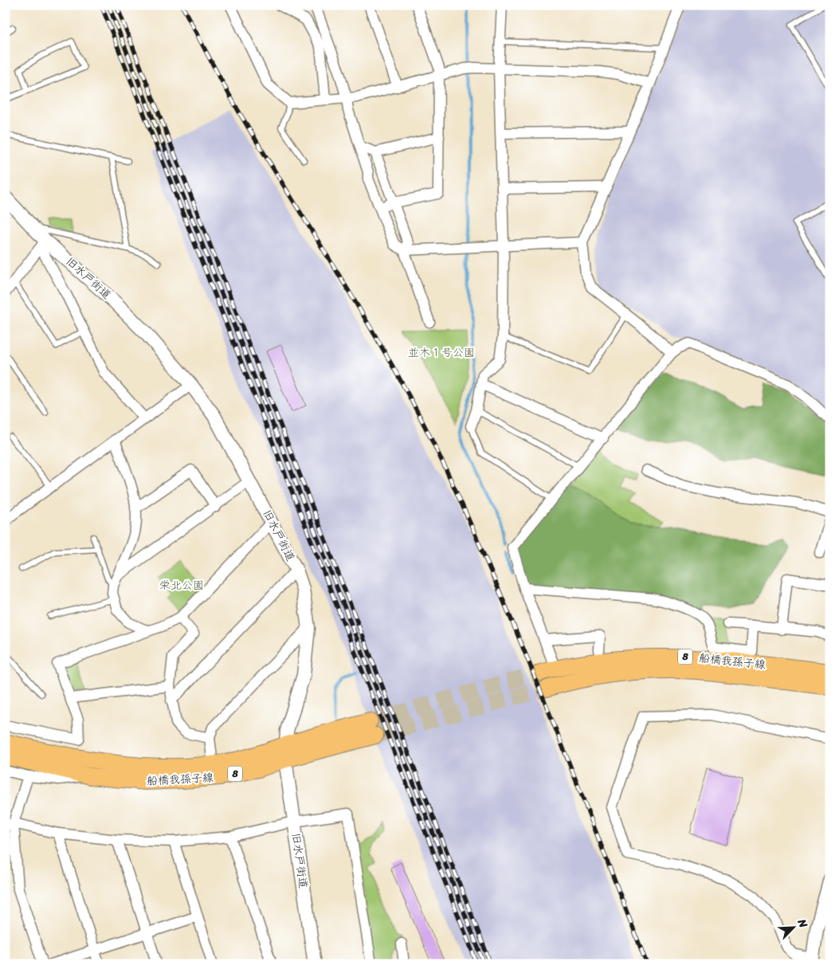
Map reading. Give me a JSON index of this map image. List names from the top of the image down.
{
  "streets": {
    "main road": ["8", "船橋我孫子線"],
    "street": ["旧水戸街道"]
  },
  "crossings": [
    ["旧水戸街道", "船橋我孫子線"]
  ],
  "parks": ["並木１号公園", "栄北公園"],
  "north": "top right"
}
